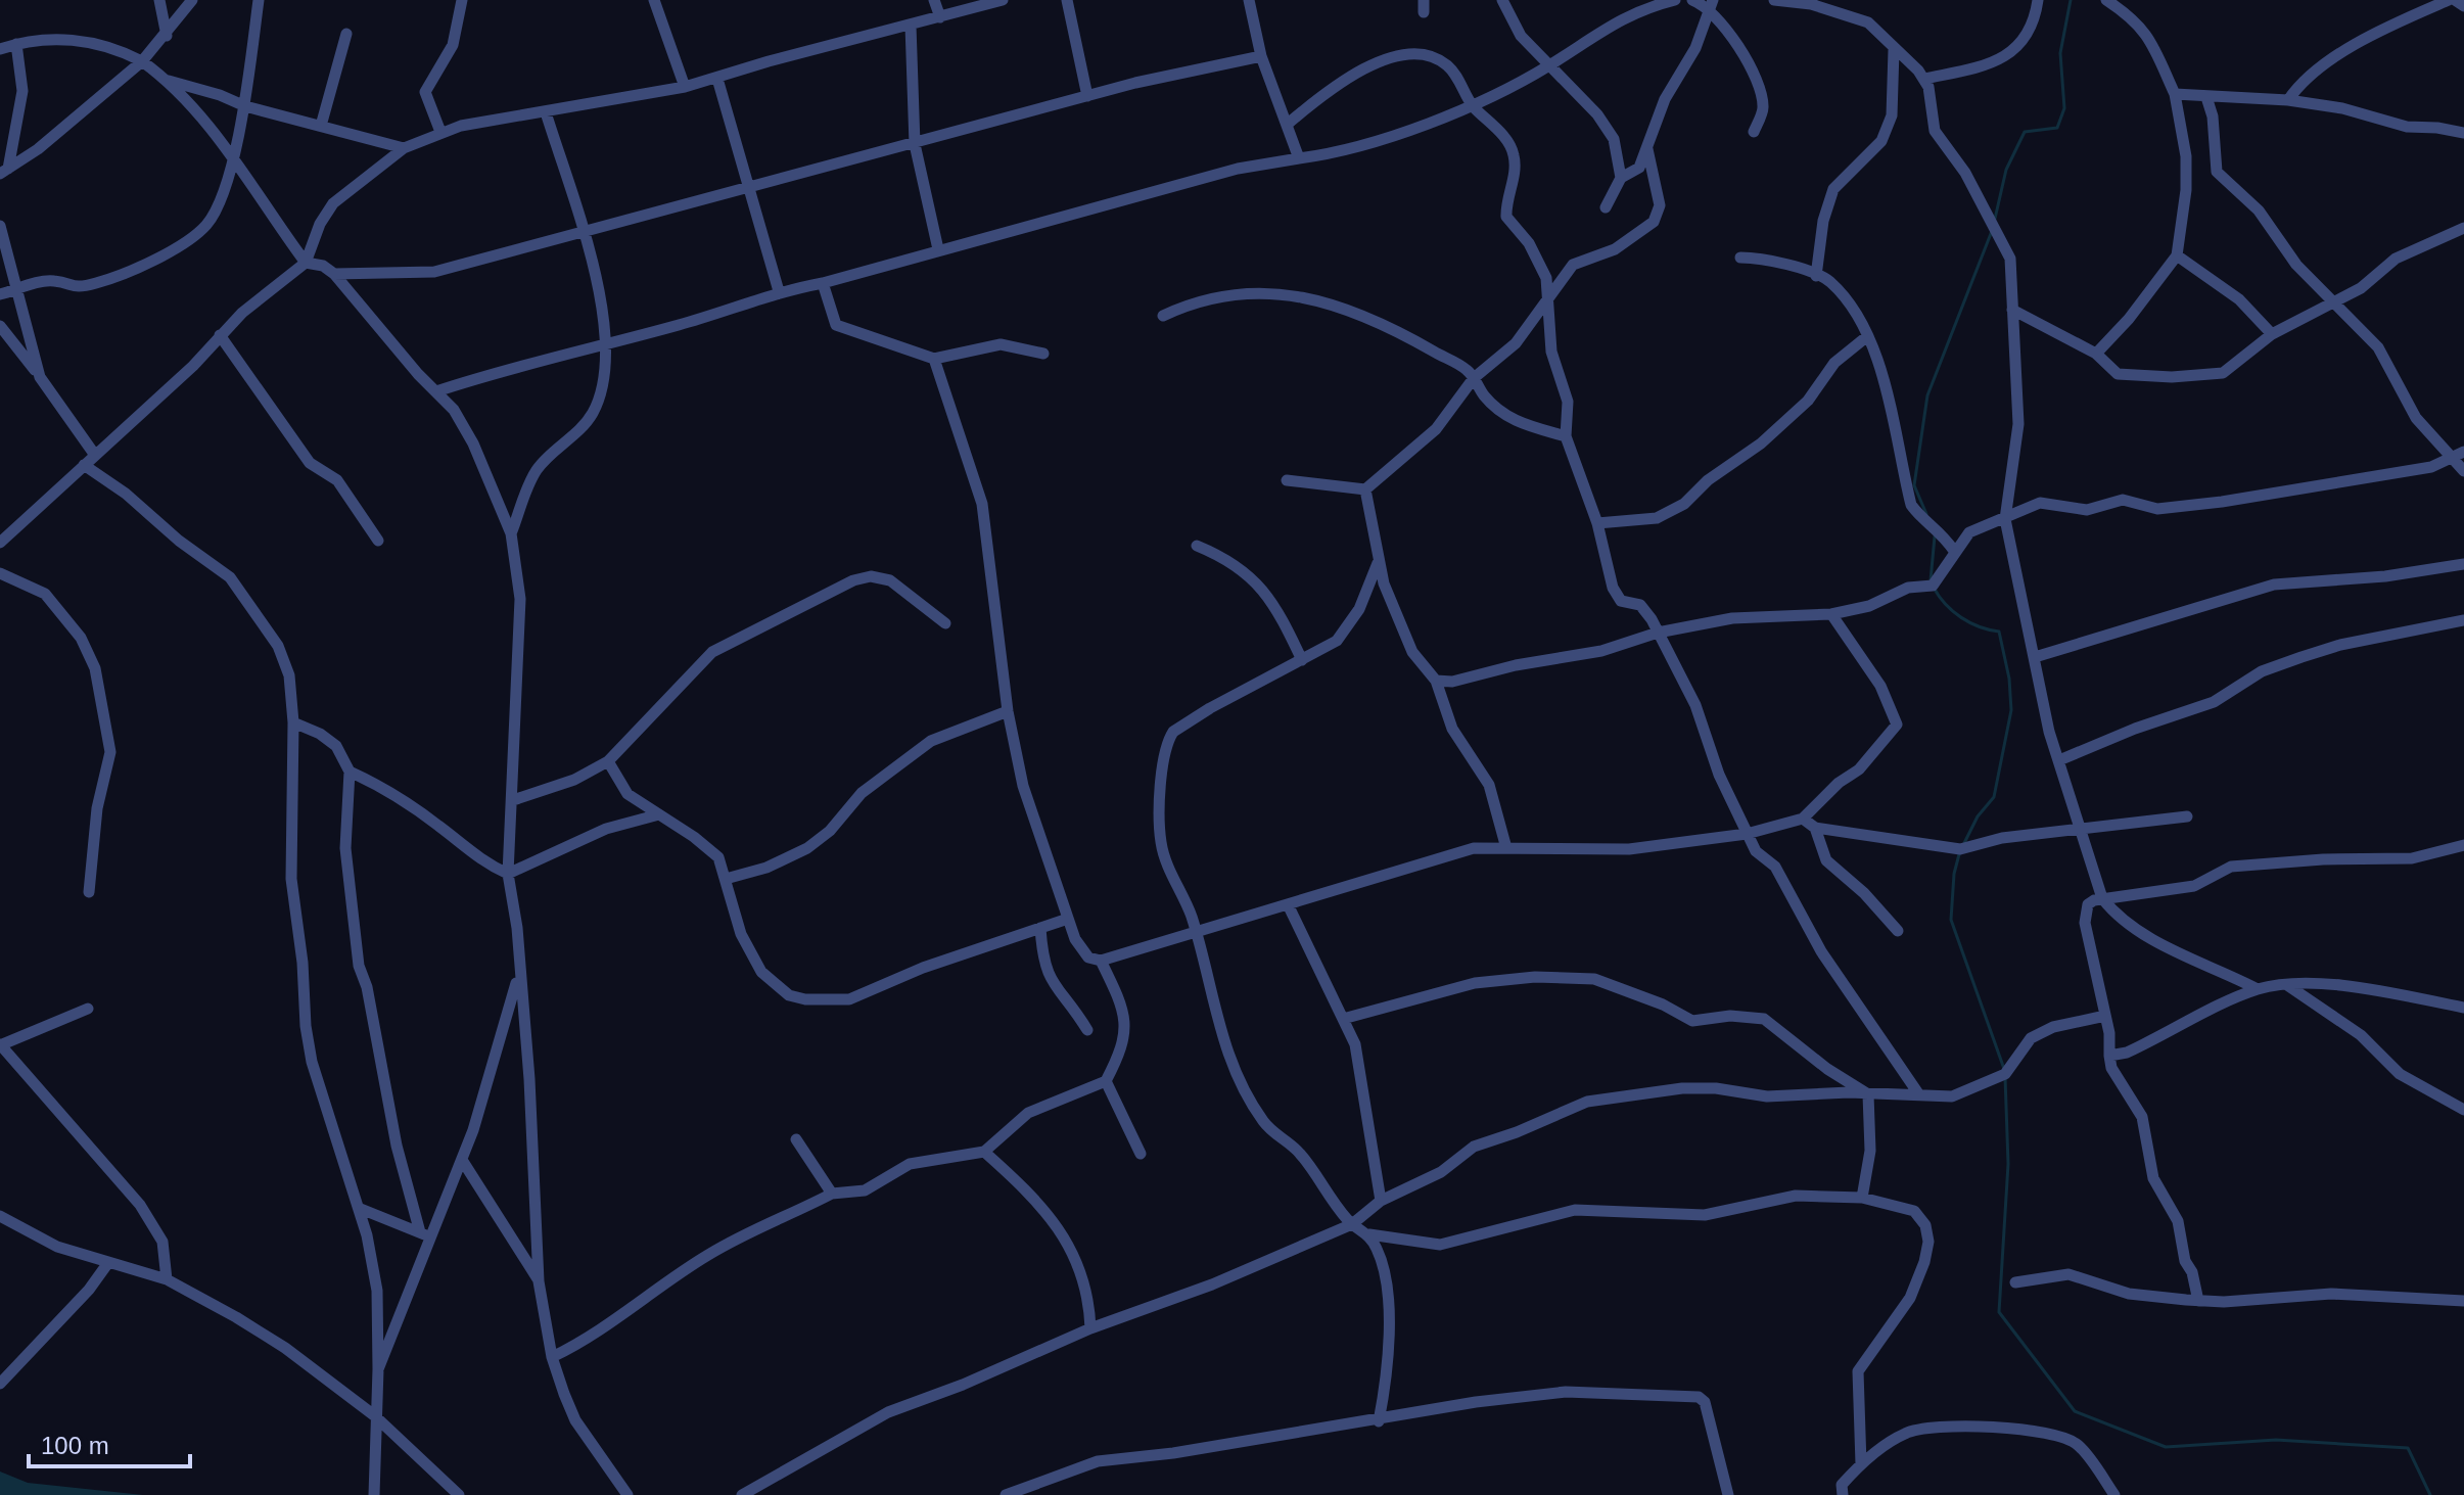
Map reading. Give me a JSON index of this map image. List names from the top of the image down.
{
  "scale_bar": "100 m"
}
